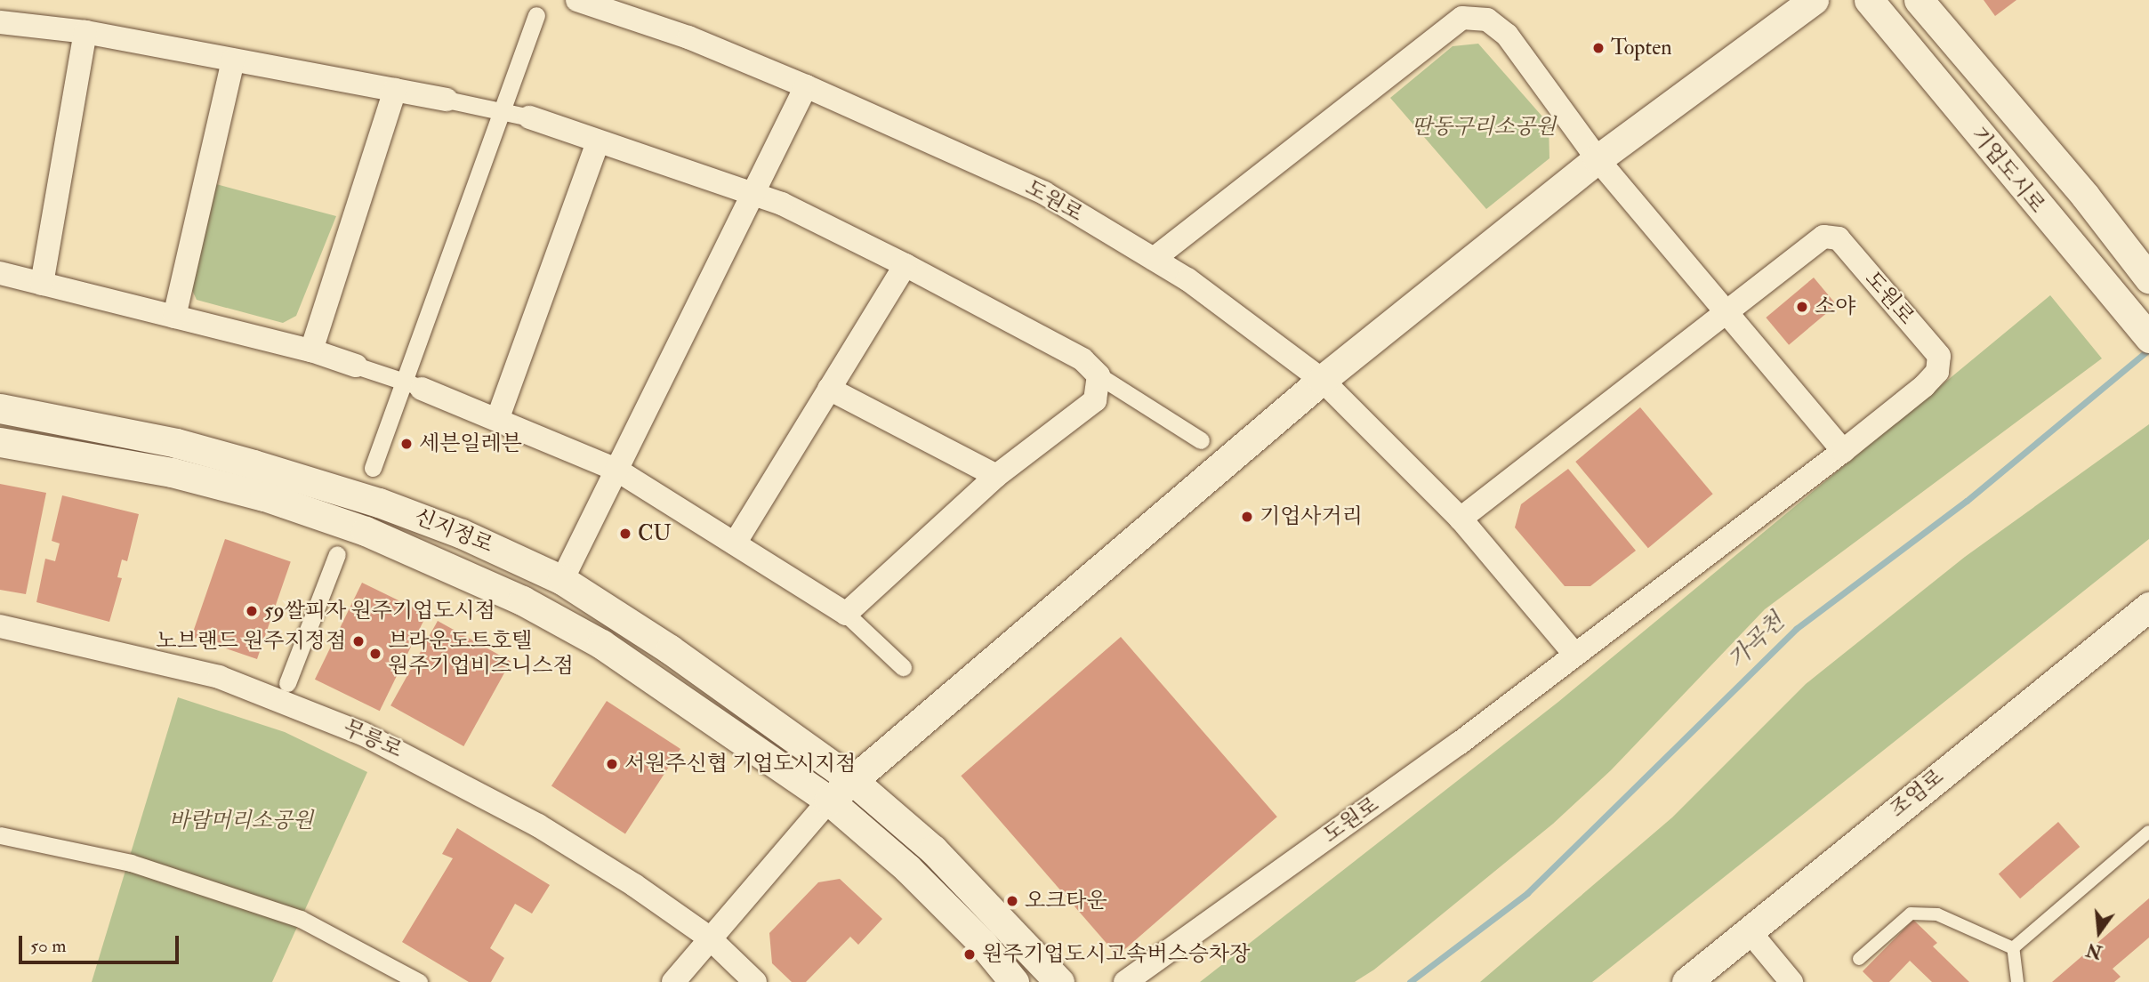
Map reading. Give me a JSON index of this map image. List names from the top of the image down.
{
  "streets": {
    "street": [
      "기업도시로",
      "도원로",
      "신지정로",
      "무릉로",
      "조엄로"
    ]
  },
  "water": ["가곡천"],
  "parks": ["딴동구리소공원", "바람머리소공원"],
  "places": [
    "Topten",
    "소야",
    "세븐일레븐",
    "기업사거리",
    "CU",
    "59쌀피자 원주기업도시점",
    "노브랜드 원주지정점",
    "브라운도트호텔 원주기업비즈니스점",
    "서원주신협 기업도시지점",
    "오크타운",
    "원주기업도시고속버스승차장"
  ],
  "scale_bar": "50 m",
  "north": "bottom"
}
